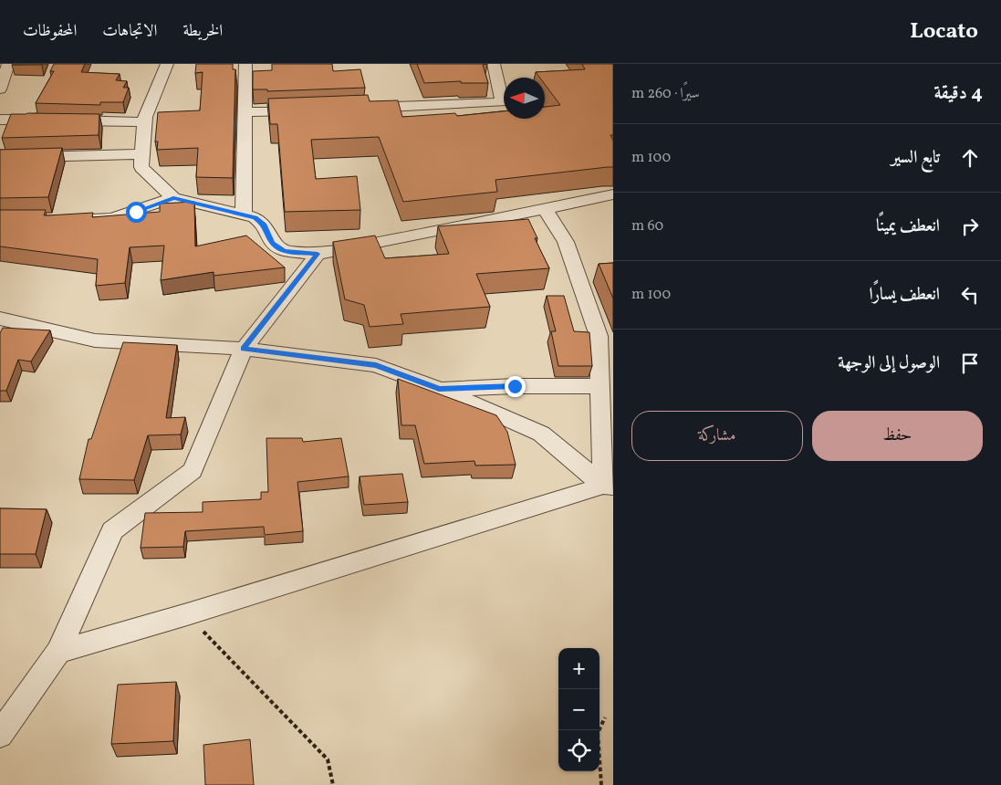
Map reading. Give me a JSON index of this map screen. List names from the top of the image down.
{
  "north": "left",
  "page": {
    "header": "Locato",
    "nav": ["الخريطة", "الاتجاهات", "المحفوظات"],
    "heading": ["4 دقيقة", "سيرًا · 260 m"],
    "list": [
      ["تابع السير", "100 m"],
      ["انعطف يمينًا", "60 m"],
      ["انعطف يسارًا", "100 m"],
      "الوصول إلى الوجهة"
    ],
    "buttons": ["حفظ", "مشاركة"],
    "map_buttons": ["+", "−"]
  }
}
